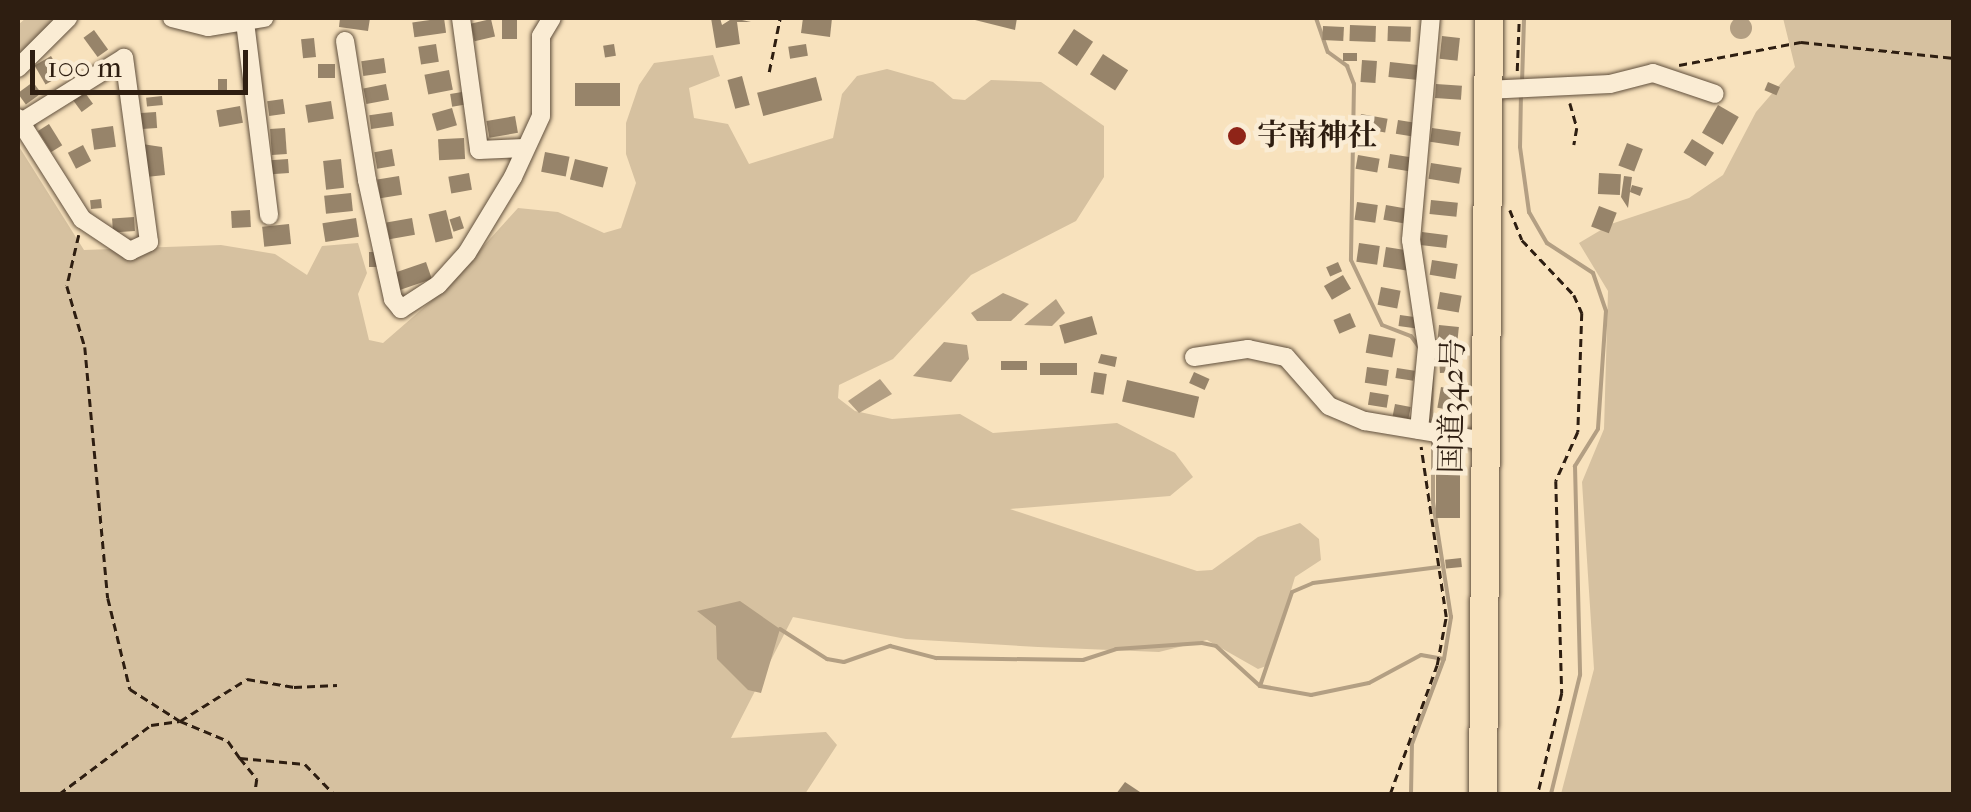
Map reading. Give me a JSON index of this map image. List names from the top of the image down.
{
  "streets": {
    "highway": ["国道342号"]
  },
  "places": ["宇南神社"],
  "scale_bar": "100 m"
}
